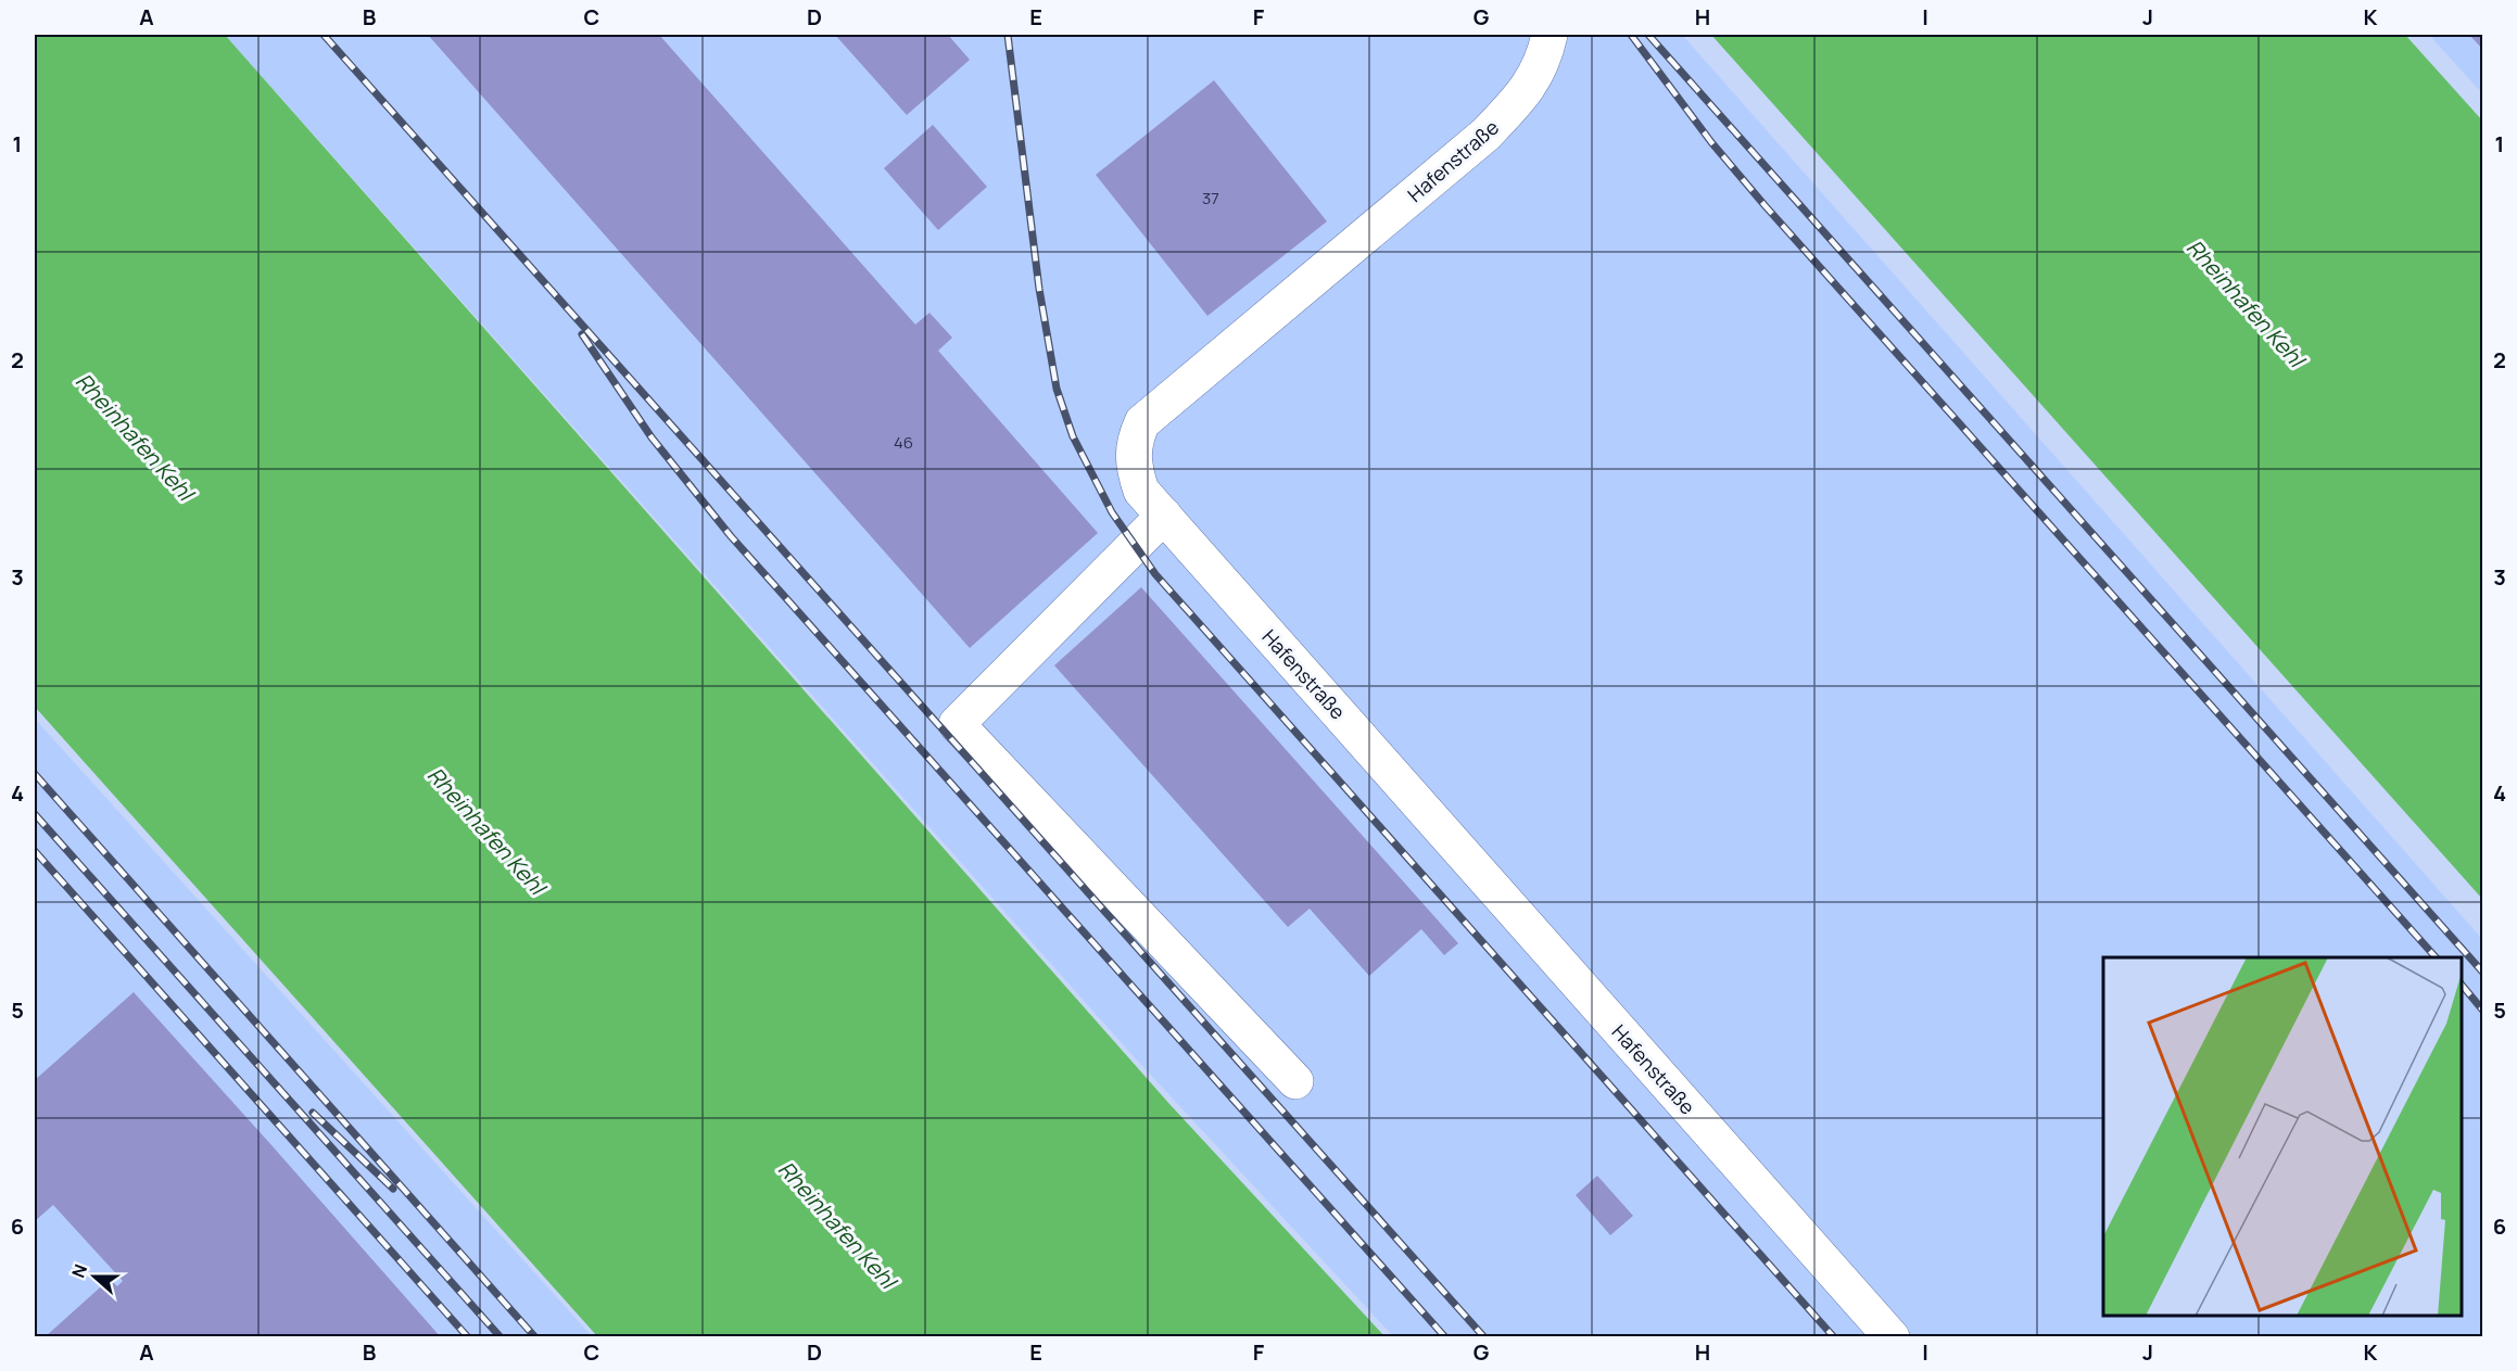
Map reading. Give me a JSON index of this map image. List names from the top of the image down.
{
  "streets": {
    "street": ["Hafenstraße"]
  },
  "water": ["Rheinhafen Kehl"],
  "house_numbers": ["37", "46"],
  "north": "left",
  "grid": {
    "columns": [
      "A",
      "B",
      "C",
      "D",
      "E",
      "F",
      "G",
      "H",
      "I",
      "J",
      "K"
    ],
    "rows": [
      "1",
      "2",
      "3",
      "4",
      "5",
      "6"
    ]
  }
}
